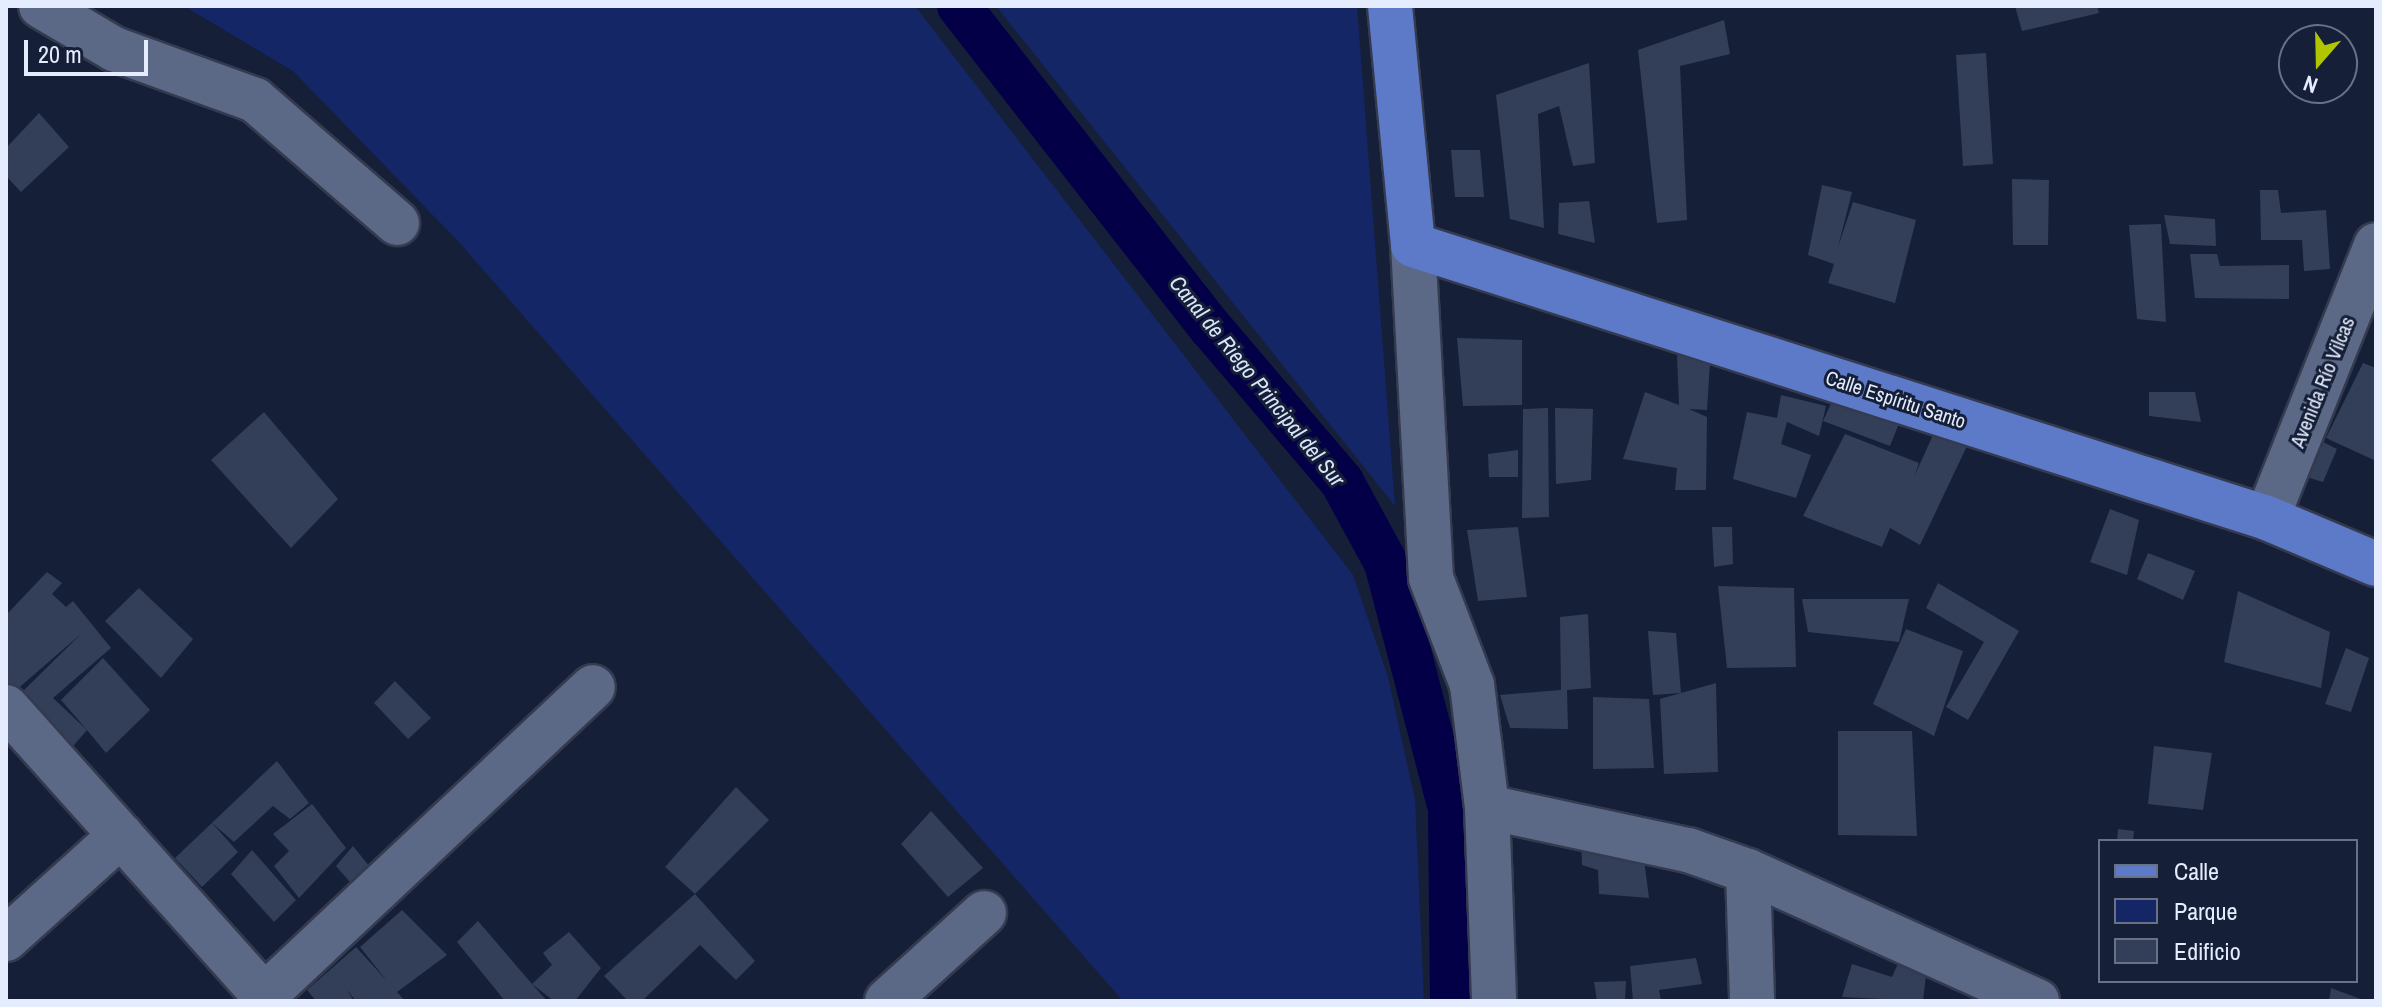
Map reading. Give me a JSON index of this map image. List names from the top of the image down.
{
  "streets": {
    "main road": ["Calle Espíritu Santo"],
    "street": ["Avenida Río Vilcas"]
  },
  "crossings": [
    ["Avenida Río Vilcas", "Calle Espíritu Santo"]
  ],
  "water": ["Canal de Riego Principal del Sur"],
  "legend": ["Calle", "Parque", "Edificio"],
  "scale_bar": "20 m",
  "north": "bottom"
}
